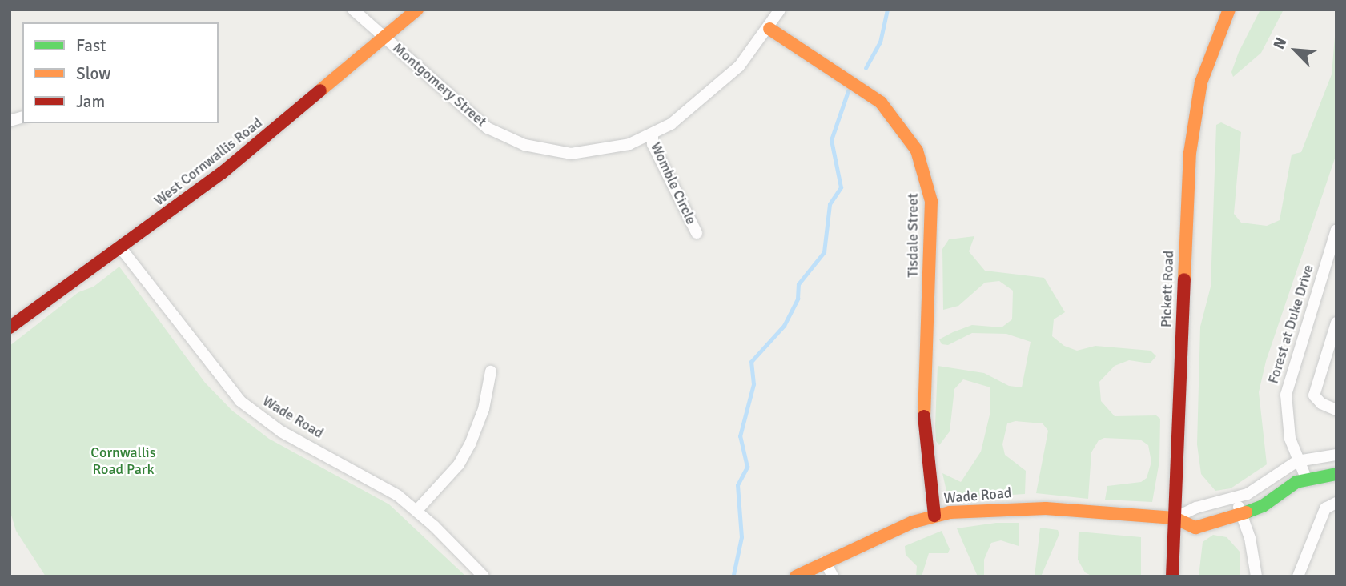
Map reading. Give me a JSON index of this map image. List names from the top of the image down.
{
  "streets": {
    "street": [
      "Montgomery Street",
      "West Cornwallis Road",
      "Womble Circle",
      "Tisdale Street",
      "Pickett Road",
      "Forest at Duke Drive",
      "Wade Road"
    ]
  },
  "crossings": [
    ["Montgomery Street", "West Cornwallis Road"],
    ["Montgomery Street", "Womble Circle"],
    ["Montgomery Street", "Tisdale Street"],
    ["West Cornwallis Road", "Wade Road"],
    ["Tisdale Street", "Wade Road"],
    ["Pickett Road", "Wade Road"]
  ],
  "parks": ["Cornwallis Road Park"],
  "legend": ["Fast", "Slow", "Jam"],
  "north": "top left"
}
